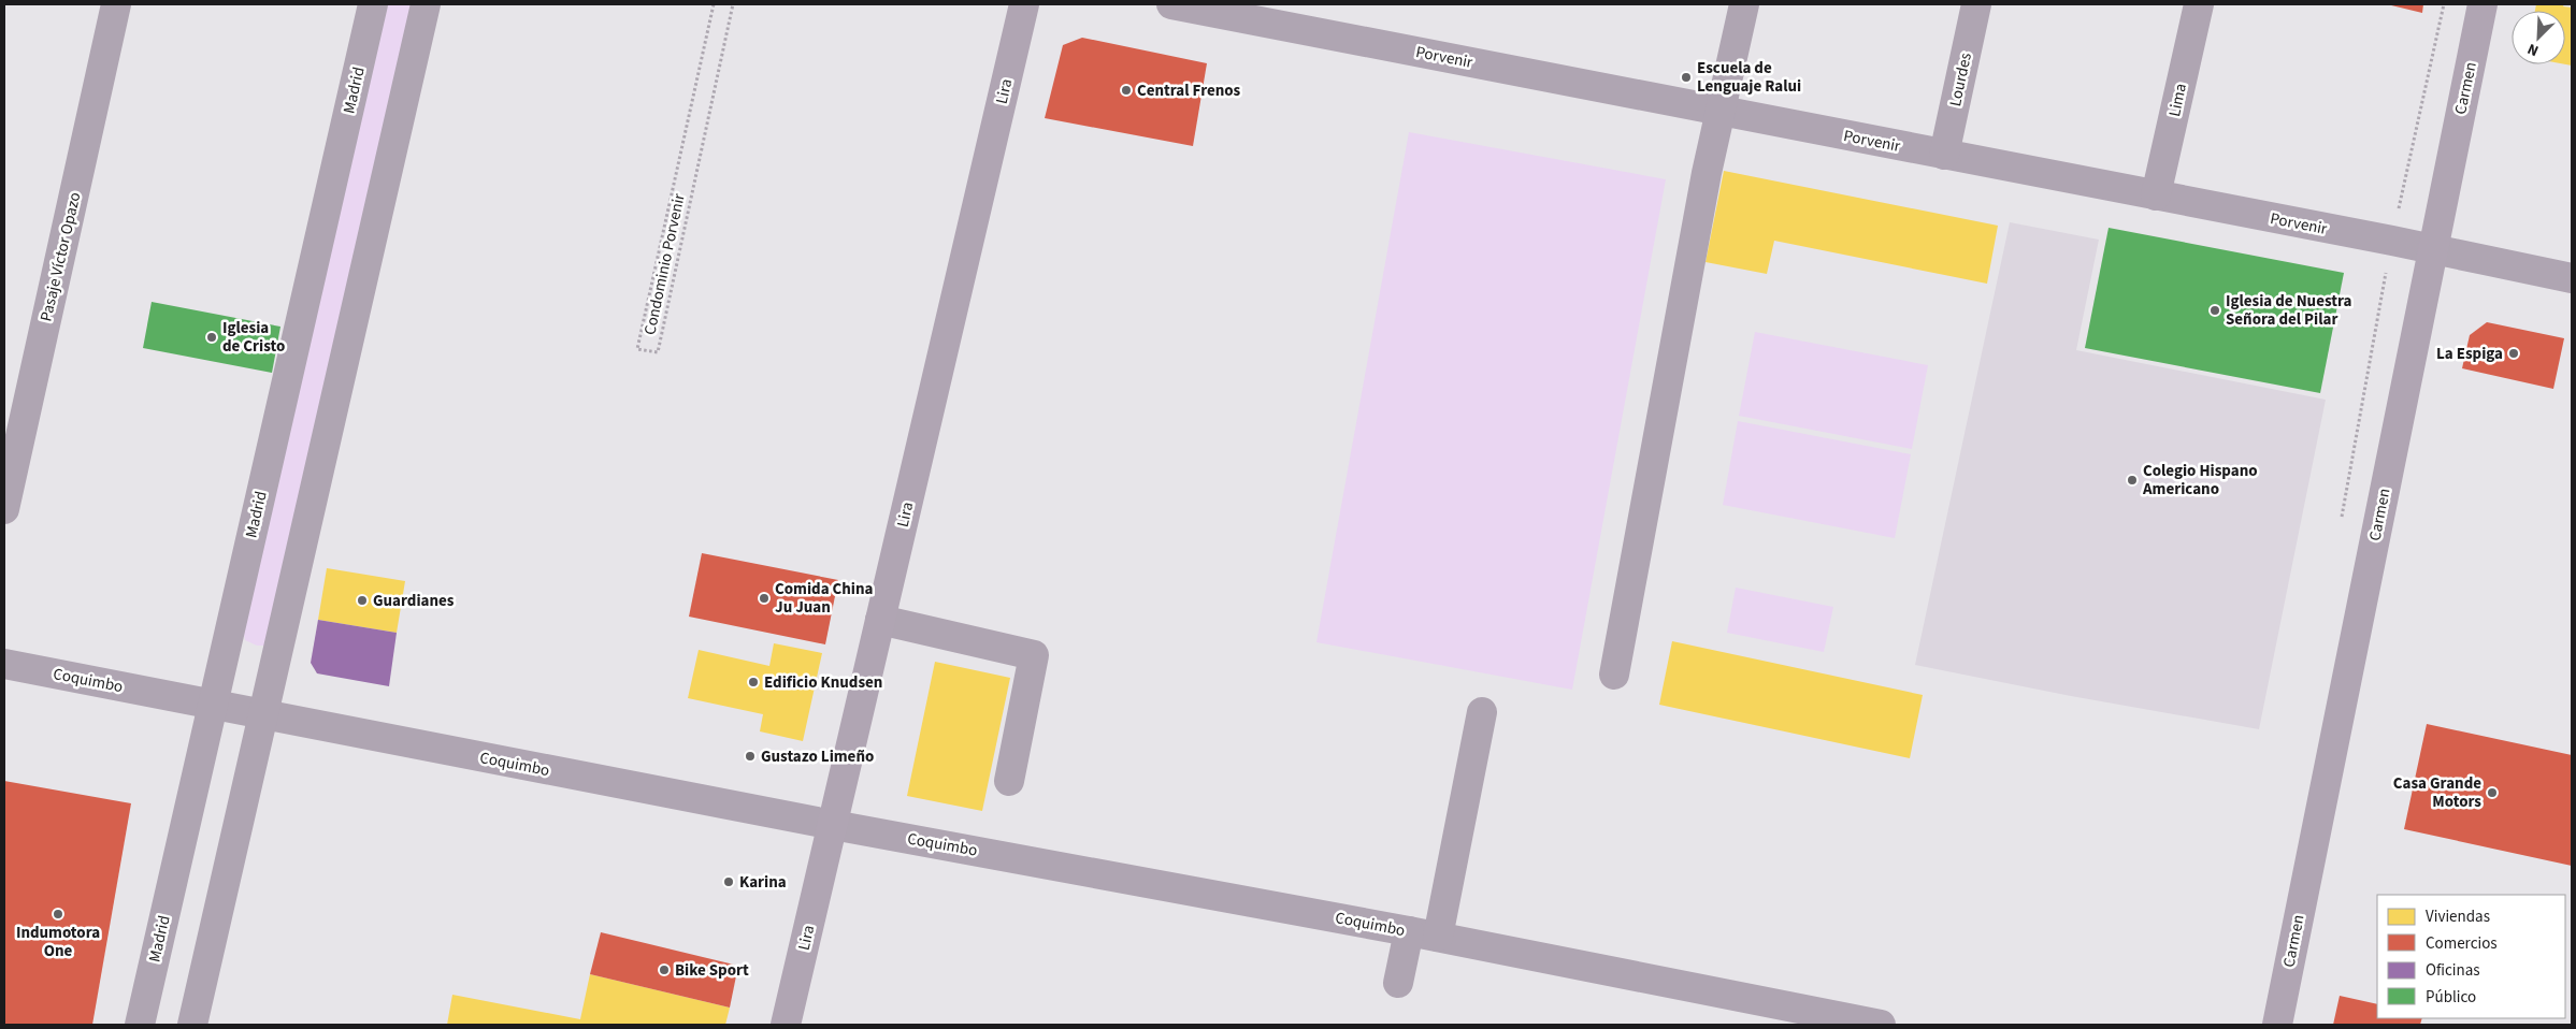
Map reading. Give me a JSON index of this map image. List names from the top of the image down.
{
  "streets": {
    "main road": ["Carmen", "Lira"],
    "street": [
      "Porvenir",
      "Lourdes",
      "Madrid",
      "Lima",
      "Pasaje Víctor Opazo",
      "Coquimbo"
    ],
    "path": ["Condominio Porvenir"]
  },
  "crossings": [
    ["Porvenir", "Lourdes"],
    ["Porvenir", "Carmen"],
    ["Porvenir", "Lima"],
    ["Madrid", "Coquimbo"],
    ["Lira", "Coquimbo"]
  ],
  "places": [
    "Escuela de Lenguaje Ralui",
    "Central Frenos",
    "Iglesia de Nuestra Señora del Pilar",
    "Iglesia de Cristo",
    "La Espiga",
    "Colegio Hispano Americano",
    "Comida China Ju Juan",
    "Guardianes",
    "Edificio Knudsen",
    "Gustazo Limeño",
    "Casa Grande Motors",
    "Karina",
    "Indumotora One",
    "Bike Sport"
  ],
  "legend": [
    "Viviendas",
    "Comercios",
    "Oficinas",
    "Público"
  ],
  "north": "bottom left"
}
